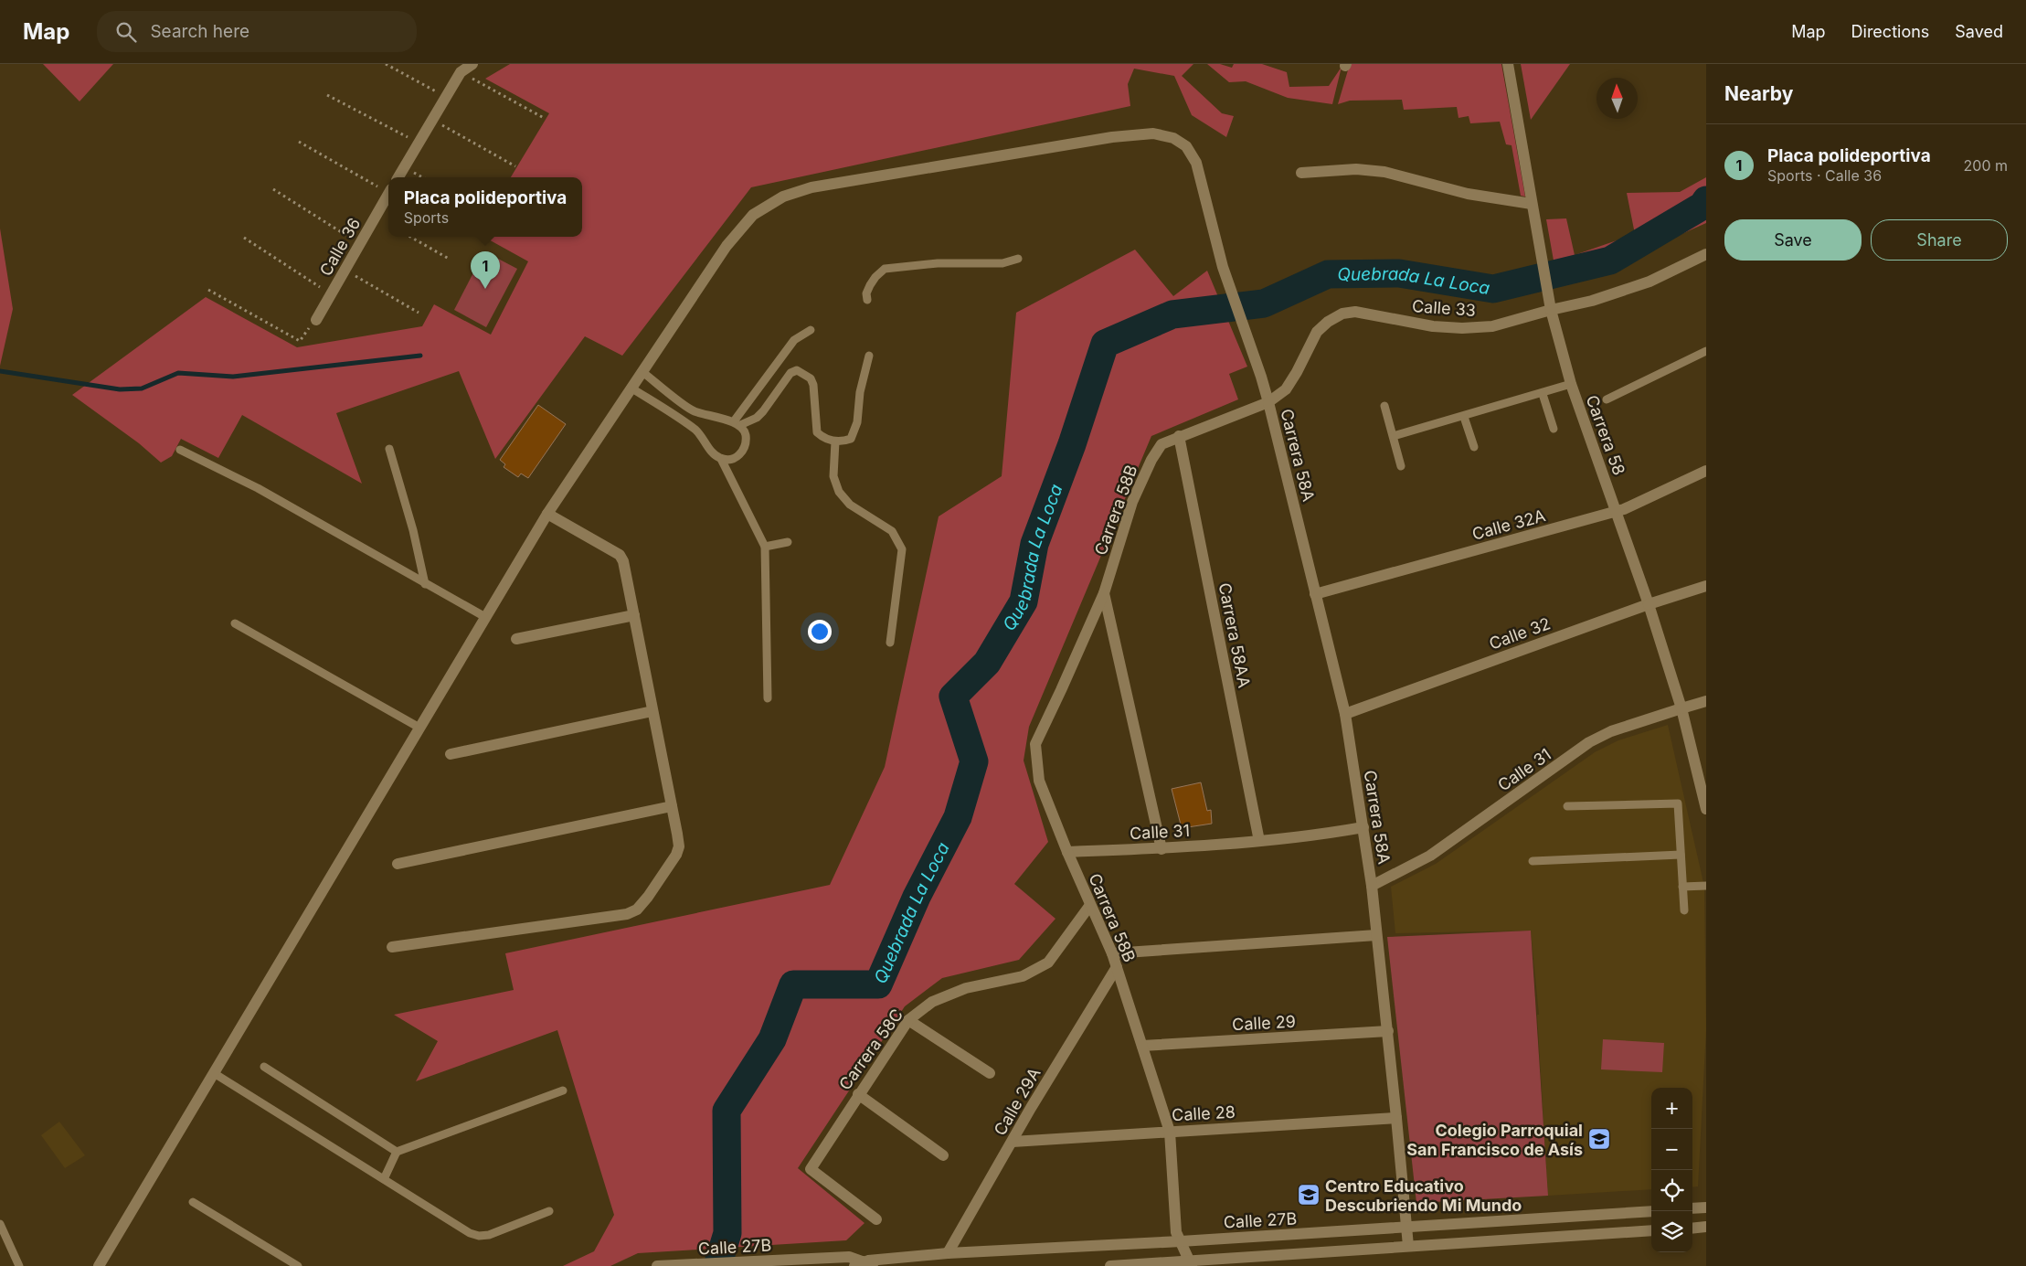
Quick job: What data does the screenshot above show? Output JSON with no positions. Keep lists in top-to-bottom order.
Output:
{
  "streets": {
    "street": [
      "Calle 36",
      "Calle 33",
      "Carrera 58",
      "Carrera 58A",
      "Carrera 58B",
      "Calle 32A",
      "Calle 32",
      "Carrera 58AA",
      "Calle 31",
      "Calle 29",
      "Carrera 58C",
      "Calle 29A",
      "Calle 28",
      "Calle 27B"
    ]
  },
  "crossings": [
    ["Calle 33", "Carrera 58"],
    ["Calle 33", "Carrera 58A"],
    ["Calle 33", "Carrera 58B"],
    ["Carrera 58", "Calle 32A"],
    ["Carrera 58", "Calle 32"],
    ["Carrera 58", "Calle 31"],
    ["Carrera 58A", "Carrera 58B"],
    ["Carrera 58A", "Calle 32A"],
    ["Carrera 58A", "Calle 32"],
    ["Carrera 58A", "Calle 31"],
    ["Carrera 58A", "Calle 29"],
    ["Carrera 58A", "Calle 28"],
    ["Carrera 58A", "Calle 27B"],
    ["Carrera 58B", "Carrera 58AA"],
    ["Carrera 58B", "Calle 31"],
    ["Carrera 58B", "Calle 29"],
    ["Carrera 58B", "Carrera 58C"],
    ["Carrera 58B", "Calle 29A"],
    ["Carrera 58B", "Calle 28"],
    ["Carrera 58B", "Calle 27B"],
    ["Carrera 58AA", "Calle 31"],
    ["Calle 29A", "Calle 28"],
    ["Calle 29A", "Calle 27B"]
  ],
  "water": ["Quebrada La Loca"],
  "places": {
    "school or university": ["Colegio Parroquial San Francisco de Asís", "Centro Educativo Descubriendo Mi Mundo"]
  },
  "north": "top",
  "page": {
    "header": "Map",
    "search": "Search here",
    "nav": ["Map", "Directions", "Saved"],
    "heading": "Nearby",
    "list": [
      {
        "mark": "1",
        "name": "Placa polideportiva",
        "note": "Sports · Calle 36",
        "value": "200 m"
      }
    ],
    "popup": ["Placa polideportiva", "Sports"],
    "buttons": ["Save", "Share"],
    "pins": "1",
    "map_buttons": ["+", "−"]
  }
}
